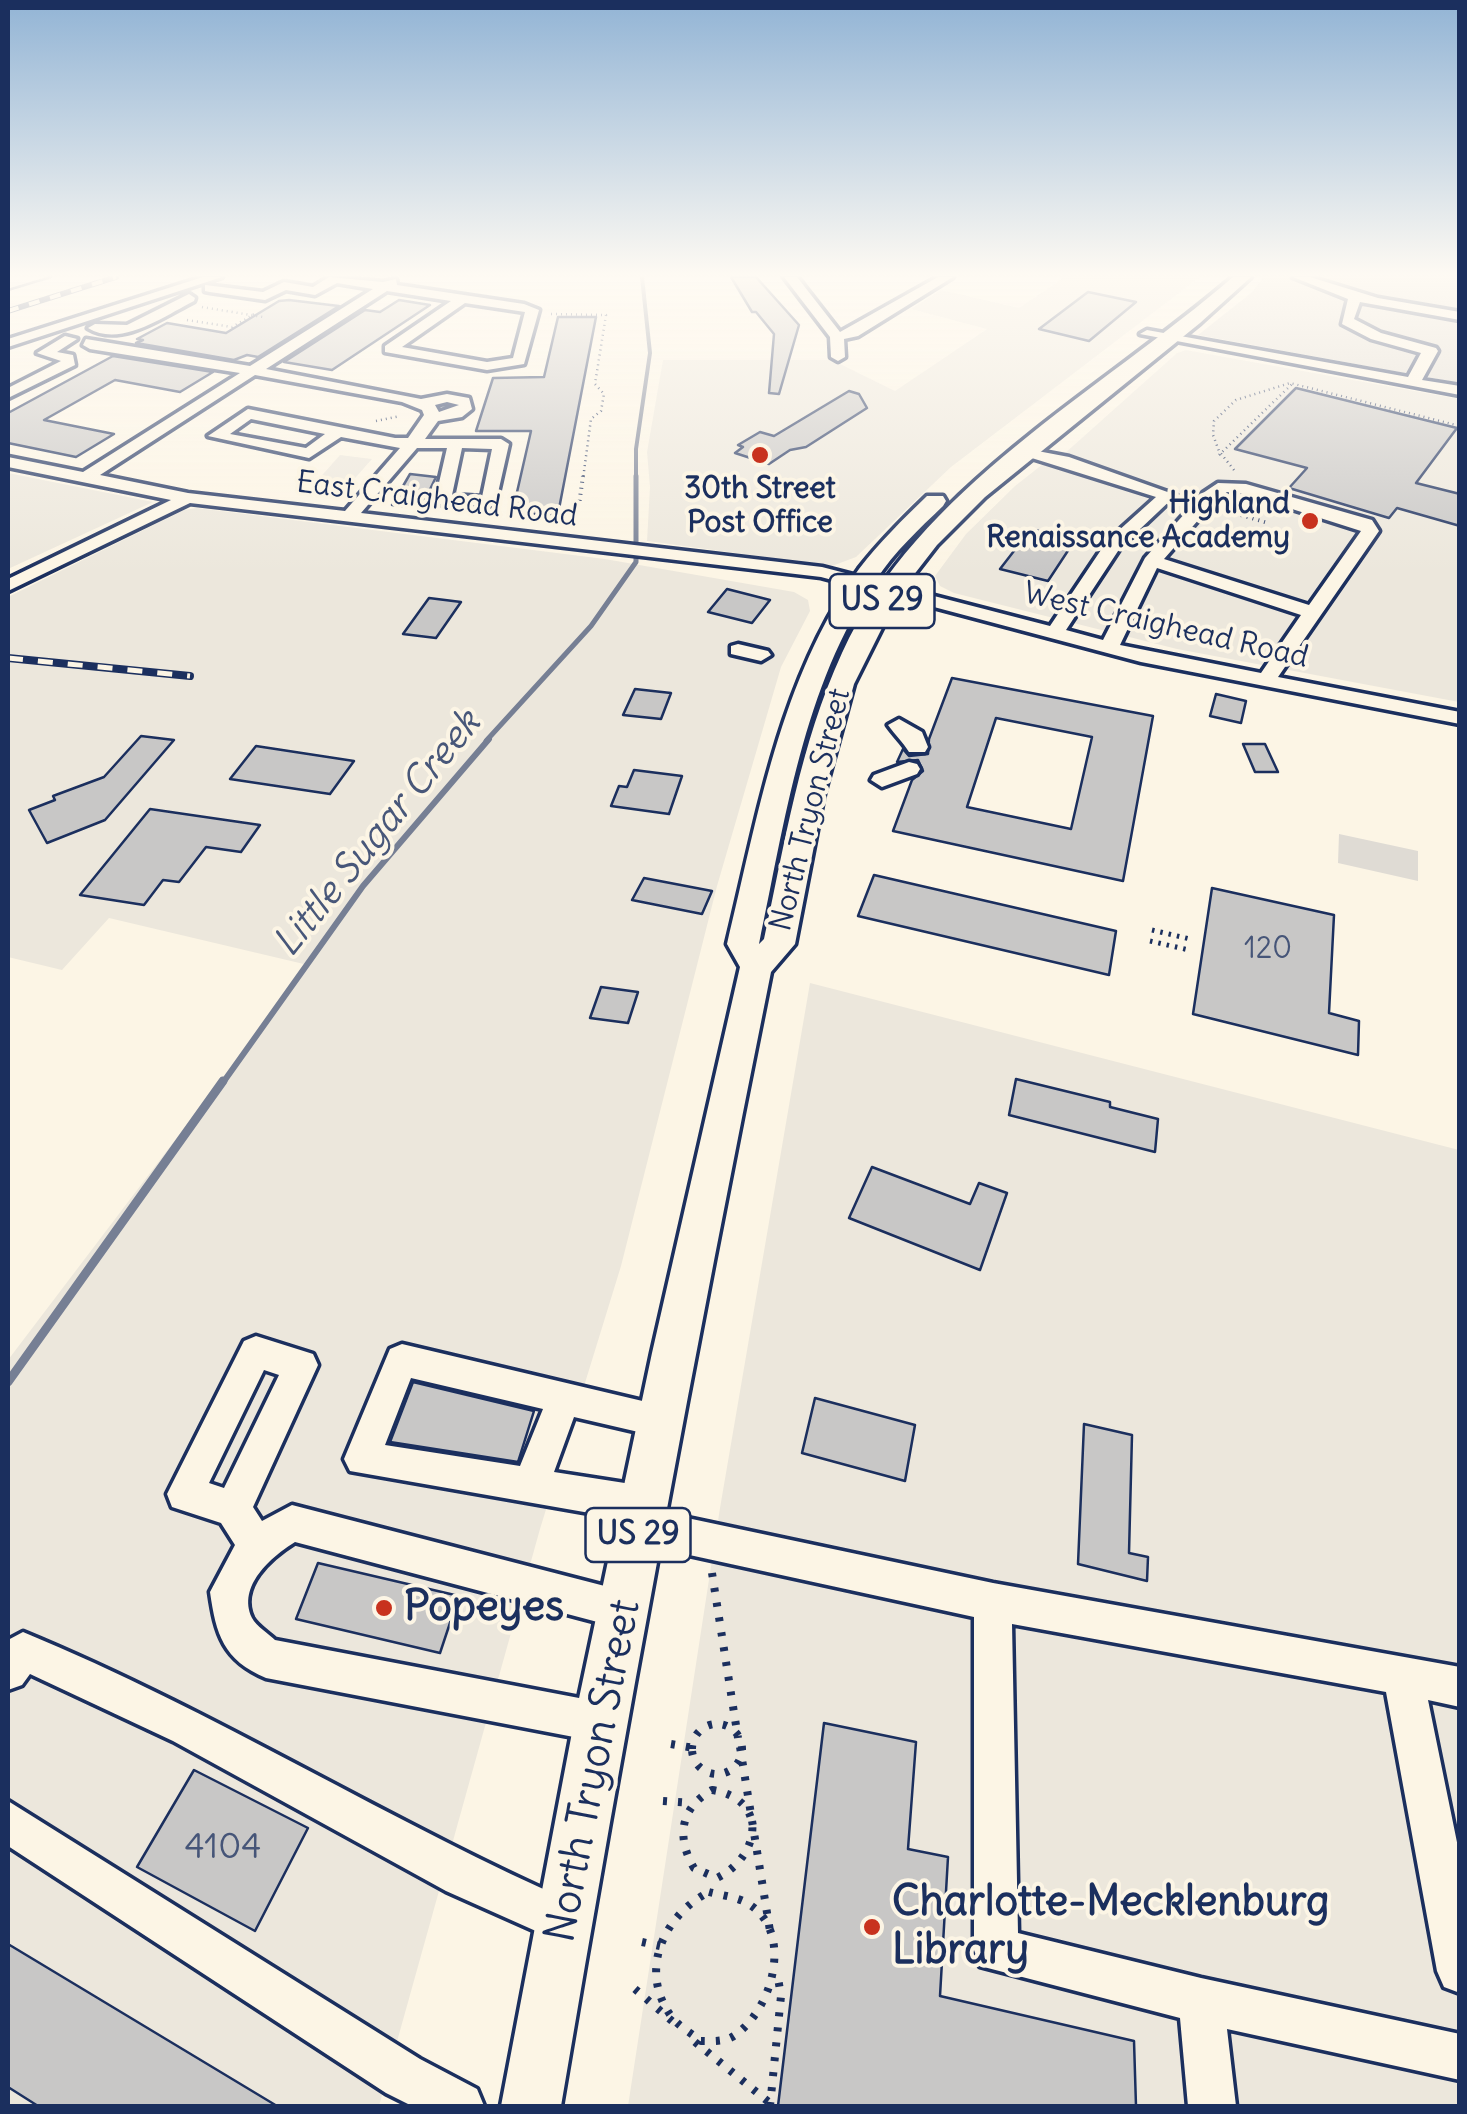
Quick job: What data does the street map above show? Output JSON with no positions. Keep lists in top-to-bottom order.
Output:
{
  "streets": {
    "main road": ["US 29", "North Tryon Street"],
    "street": ["East Craighead Road", "West Craighead Road"]
  },
  "crossings": [
    ["East Craighead Road", "West Craighead Road"],
    ["East Craighead Road", "North Tryon Street"],
    ["West Craighead Road", "North Tryon Street"]
  ],
  "water": ["Little Sugar Creek"],
  "places": [
    "30th Street Post Office",
    "Highland Renaissance Academy",
    "Popeyes",
    "Charlotte-Mecklenburg Library"
  ],
  "house_numbers": ["120", "4104"]
}
